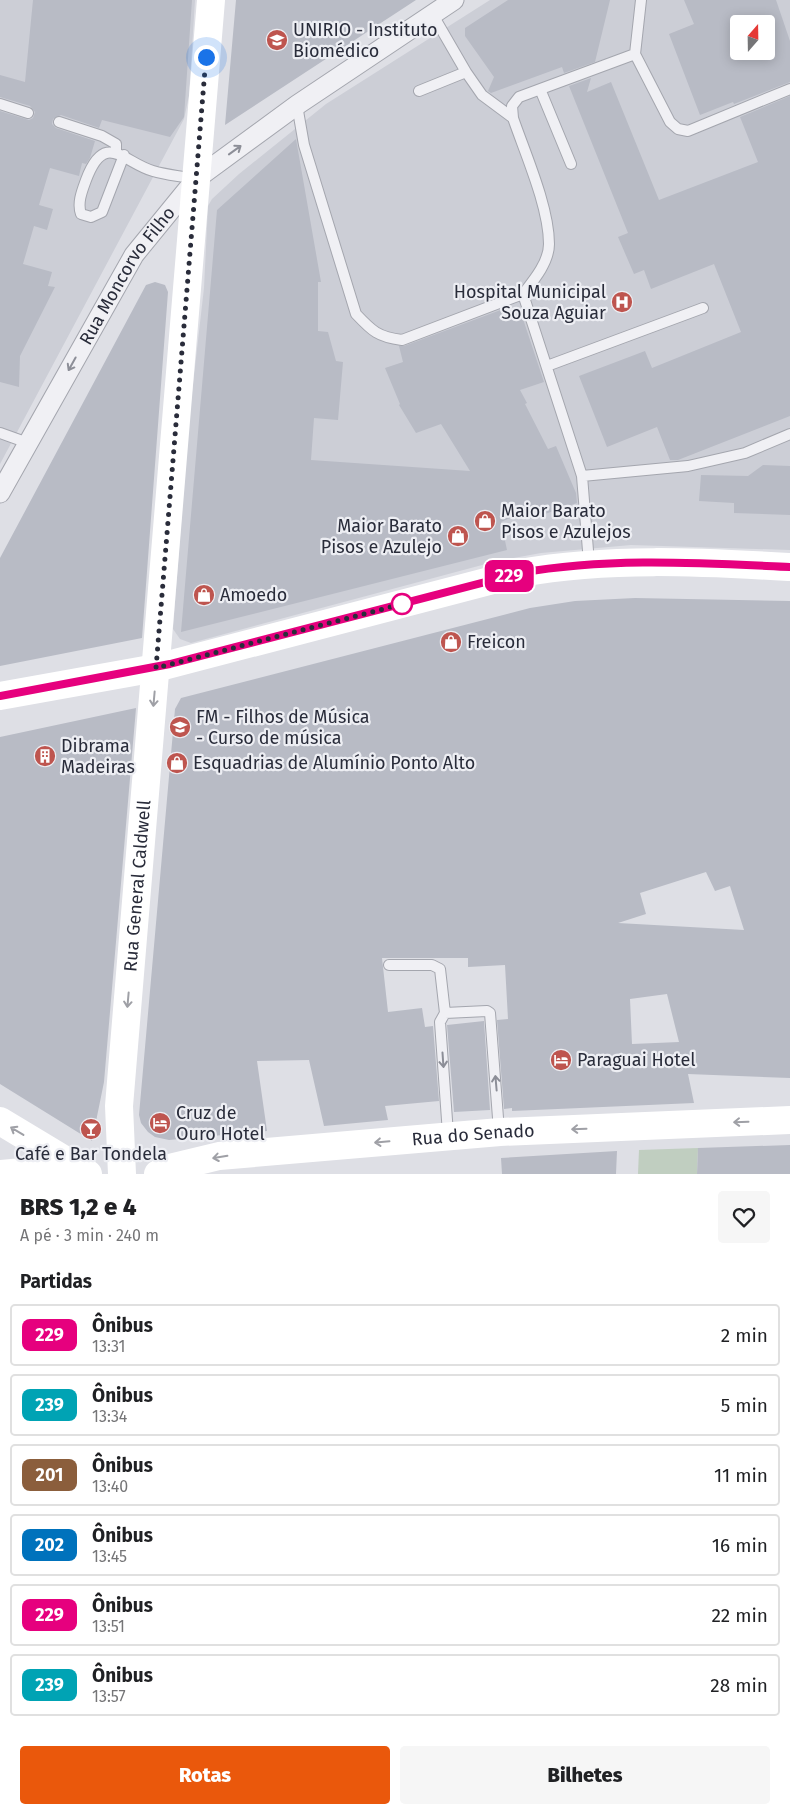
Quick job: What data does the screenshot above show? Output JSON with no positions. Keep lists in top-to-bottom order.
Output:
{
  "streets": {
    "street": ["Rua Moncorvo Filho", "Rua General Caldwell", "Rua do Senado"]
  },
  "crossings": [
    ["Rua Moncorvo Filho", "Rua General Caldwell"]
  ],
  "one_way": ["Rua General Caldwell", "Rua do Senado"],
  "places": {
    "school or university": ["UNIRIO - Instituto Biomédico", "FM - Filhos de Música - Curso de música"],
    "hospital": ["Hospital Municipal Souza Aguiar"],
    "shop": [
      "Maior Barato Pisos e Azulejos",
      "Maior Barato Pisos e Azulejo",
      "Amoedo",
      "Freicon",
      "Esquadrias de Alumínio Ponto Alto"
    ],
    "building": ["Dibrama Madeiras"],
    "hotel": ["Paraguai Hotel", "Cruz de Ouro Hotel"],
    "bar": ["Café e Bar Tondela"]
  },
  "lines": ["bus line 229"],
  "north": "top",
  "page": {
    "on_map": "229",
    "heading": [
      ["BRS 1,2 e 4", "A pé · 3 min · 240 m"],
      "Partidas"
    ],
    "list": [
      {
        "mark": "229",
        "name": "Ônibus",
        "note": "13:31",
        "value": "2 min"
      },
      {
        "mark": "239",
        "name": "Ônibus",
        "note": "13:34",
        "value": "5 min"
      },
      {
        "mark": "201",
        "name": "Ônibus",
        "note": "13:40",
        "value": "11 min"
      },
      {
        "mark": "202",
        "name": "Ônibus",
        "note": "13:45",
        "value": "16 min"
      },
      {
        "mark": "229",
        "name": "Ônibus",
        "note": "13:51",
        "value": "22 min"
      },
      {
        "mark": "239",
        "name": "Ônibus",
        "note": "13:57",
        "value": "28 min"
      }
    ],
    "buttons": ["Rotas", "Bilhetes"]
  }
}
